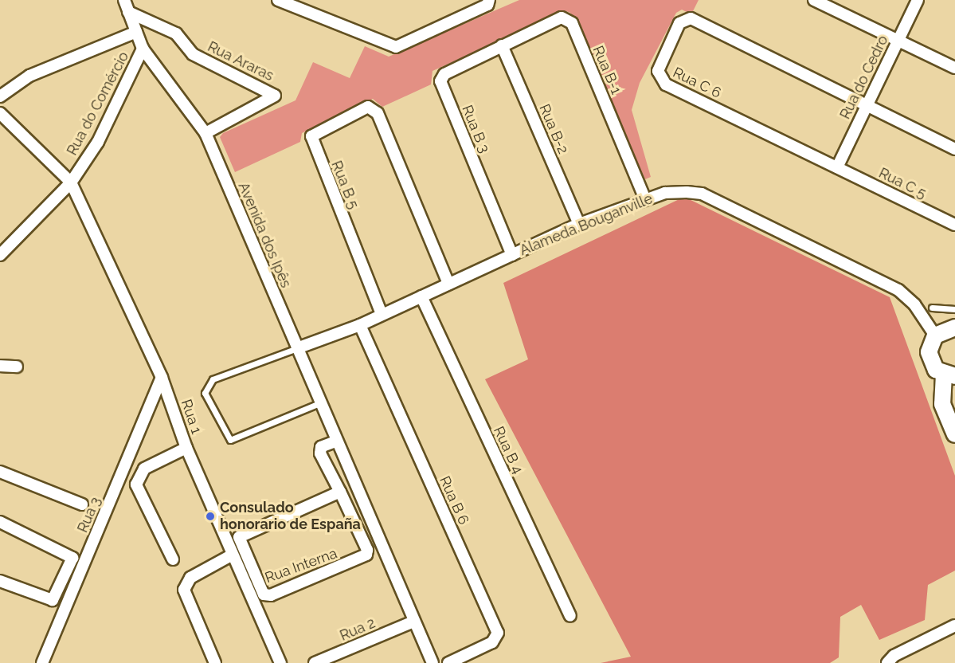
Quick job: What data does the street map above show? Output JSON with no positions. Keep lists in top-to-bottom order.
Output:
{
  "streets": {
    "street": [
      "Rua Araras",
      "Rua B-1",
      "Rua do Cedro",
      "Rua C 6",
      "Rua do Comércio",
      "Rua B 3",
      "Rua B-2",
      "Rua C 5",
      "Rua B 5",
      "Alameda Bouganville",
      "Avenida dos Ipês",
      "Rua 1",
      "Rua B 4",
      "Rua B 6",
      "Rua 3",
      "Rua Interna",
      "Rua 2"
    ]
  },
  "crossings": [
    ["Rua Araras", "Avenida dos Ipês"],
    ["Rua B-1", "Rua B 3"],
    ["Rua B-1", "Rua B-2"],
    ["Rua B-1", "Alameda Bouganville"],
    ["Rua do Cedro", "Rua C 6"],
    ["Rua do Cedro", "Rua C 5"],
    ["Rua C 6", "Rua C 5"],
    ["Rua do Comércio", "Avenida dos Ipês"],
    ["Rua do Comércio", "Rua 1"],
    ["Rua B 3", "Rua B-2"],
    ["Rua B 3", "Alameda Bouganville"],
    ["Rua B-2", "Alameda Bouganville"],
    ["Rua B 5", "Alameda Bouganville"],
    ["Alameda Bouganville", "Avenida dos Ipês"],
    ["Alameda Bouganville", "Rua B 4"],
    ["Alameda Bouganville", "Rua B 6"],
    ["Rua 1", "Rua 3"]
  ],
  "places": ["Consulado honorario de España"]
}
